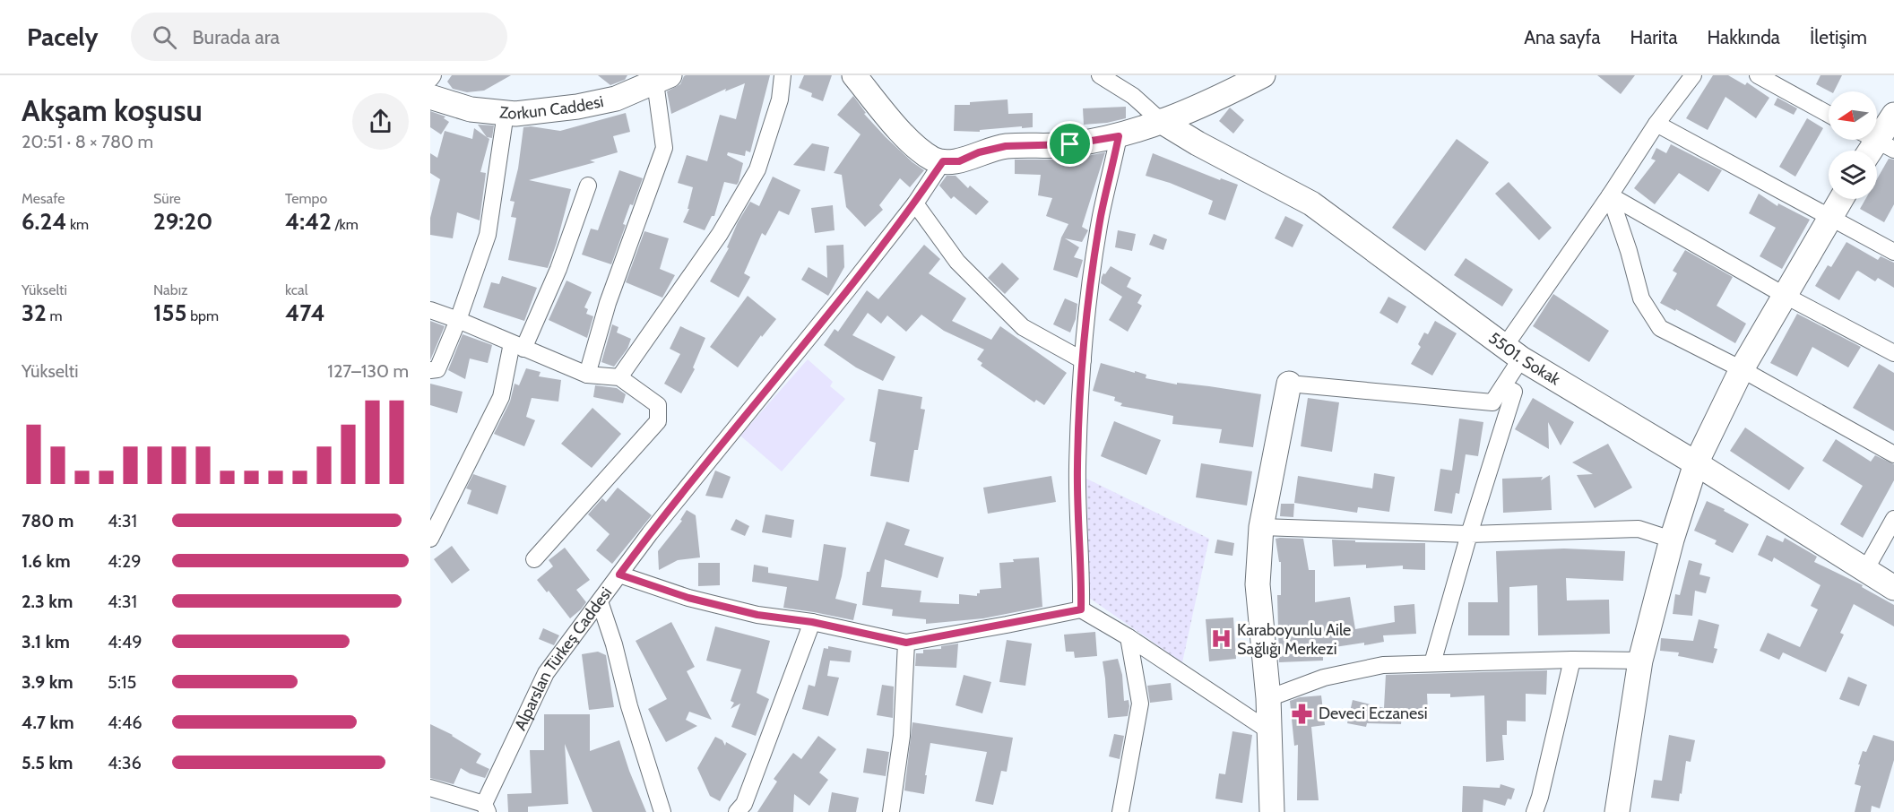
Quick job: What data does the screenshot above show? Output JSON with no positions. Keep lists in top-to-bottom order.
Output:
{
  "streets": {
    "street": ["Zorkun Caddesi", "5501. Sokak", "Alparslan Türkeş Caddesi"]
  },
  "places": {
    "hospital": ["Karaboyunlu Aile Sağlığı Merkezi"],
    "pharmacy": ["Deveci Eczanesi"]
  },
  "north": "left",
  "page": {
    "header": "Pacely",
    "search": "Burada ara",
    "nav": [
      "Ana sayfa",
      "Harita",
      "Hakkında",
      "İletişim"
    ],
    "heading": ["Akşam koşusu", "20:51 · 8 × 780 m"],
    "stats": [
      ["Mesafe", "6.24 km"],
      ["Süre", "29:20"],
      ["Tempo", "4:42 /km"],
      ["Yükselti", "32 m"],
      ["Nabız", "155 bpm"],
      ["kcal", "474"]
    ],
    "chart": ["Yükselti", "127–130 m"],
    "list": [
      {
        "name": "780 m",
        "note": "4:31"
      },
      {
        "name": "1.6 km",
        "note": "4:29"
      },
      {
        "name": "2.3 km",
        "note": "4:31"
      },
      {
        "name": "3.1 km",
        "note": "4:49"
      },
      {
        "name": "3.9 km",
        "note": "5:15"
      },
      {
        "name": "4.7 km",
        "note": "4:46"
      },
      {
        "name": "5.5 km",
        "note": "4:36"
      }
    ]
  }
}
